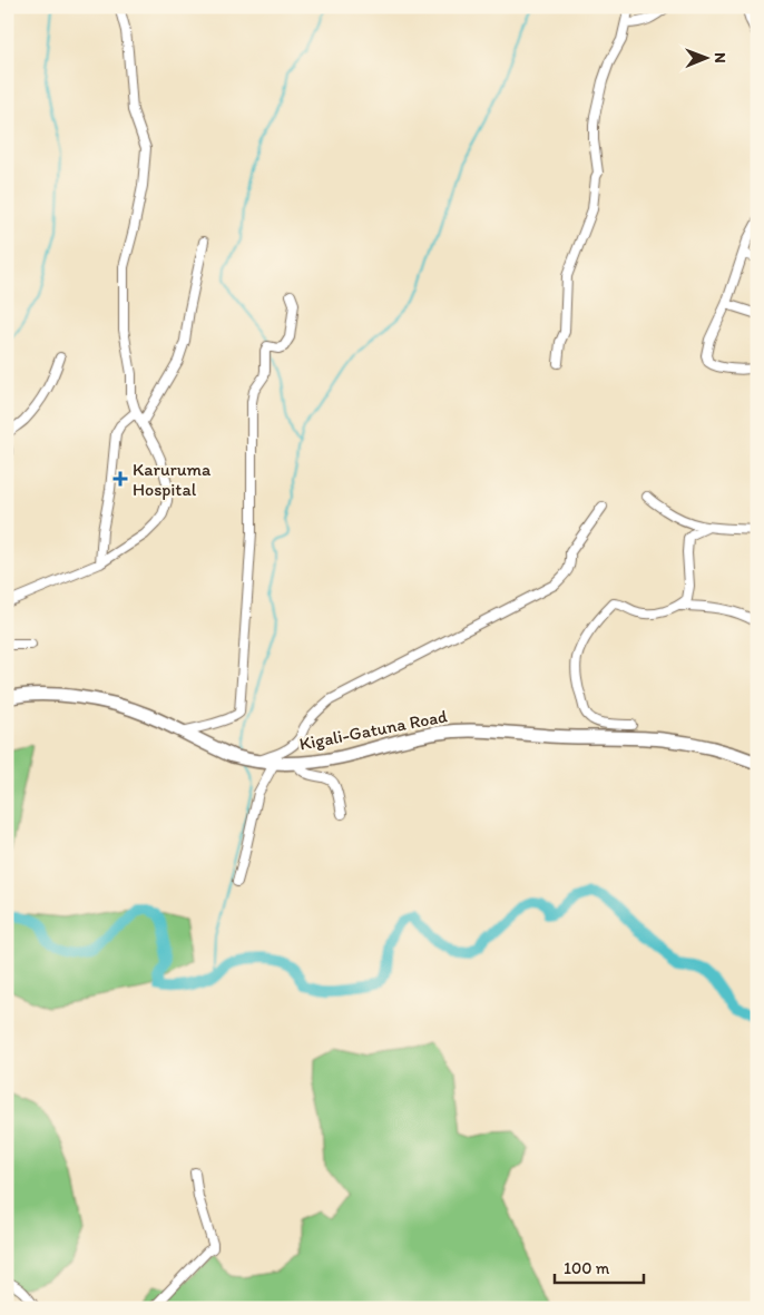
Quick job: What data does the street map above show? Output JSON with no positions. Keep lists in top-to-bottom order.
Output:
{
  "streets": {
    "highway": ["Kigali-Gatuna Road"]
  },
  "places": {
    "health": ["Karuruma Hospital"]
  },
  "scale_bar": "100 m",
  "north": "right"
}
